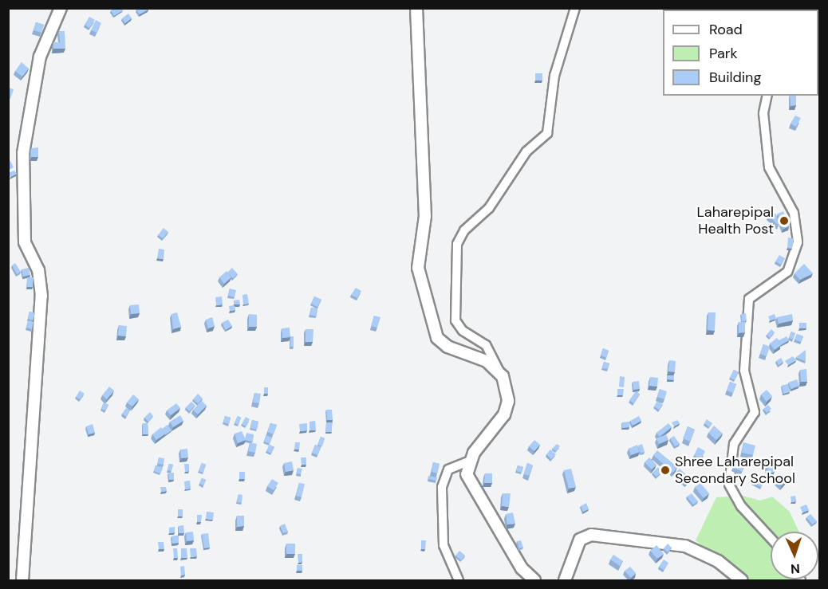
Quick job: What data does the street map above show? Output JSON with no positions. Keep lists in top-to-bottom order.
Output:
{
  "places": ["Laharepipal Health Post", "Shree Laharepipal Secondary School"],
  "legend": ["Road", "Park", "Building"],
  "north": "bottom"
}
